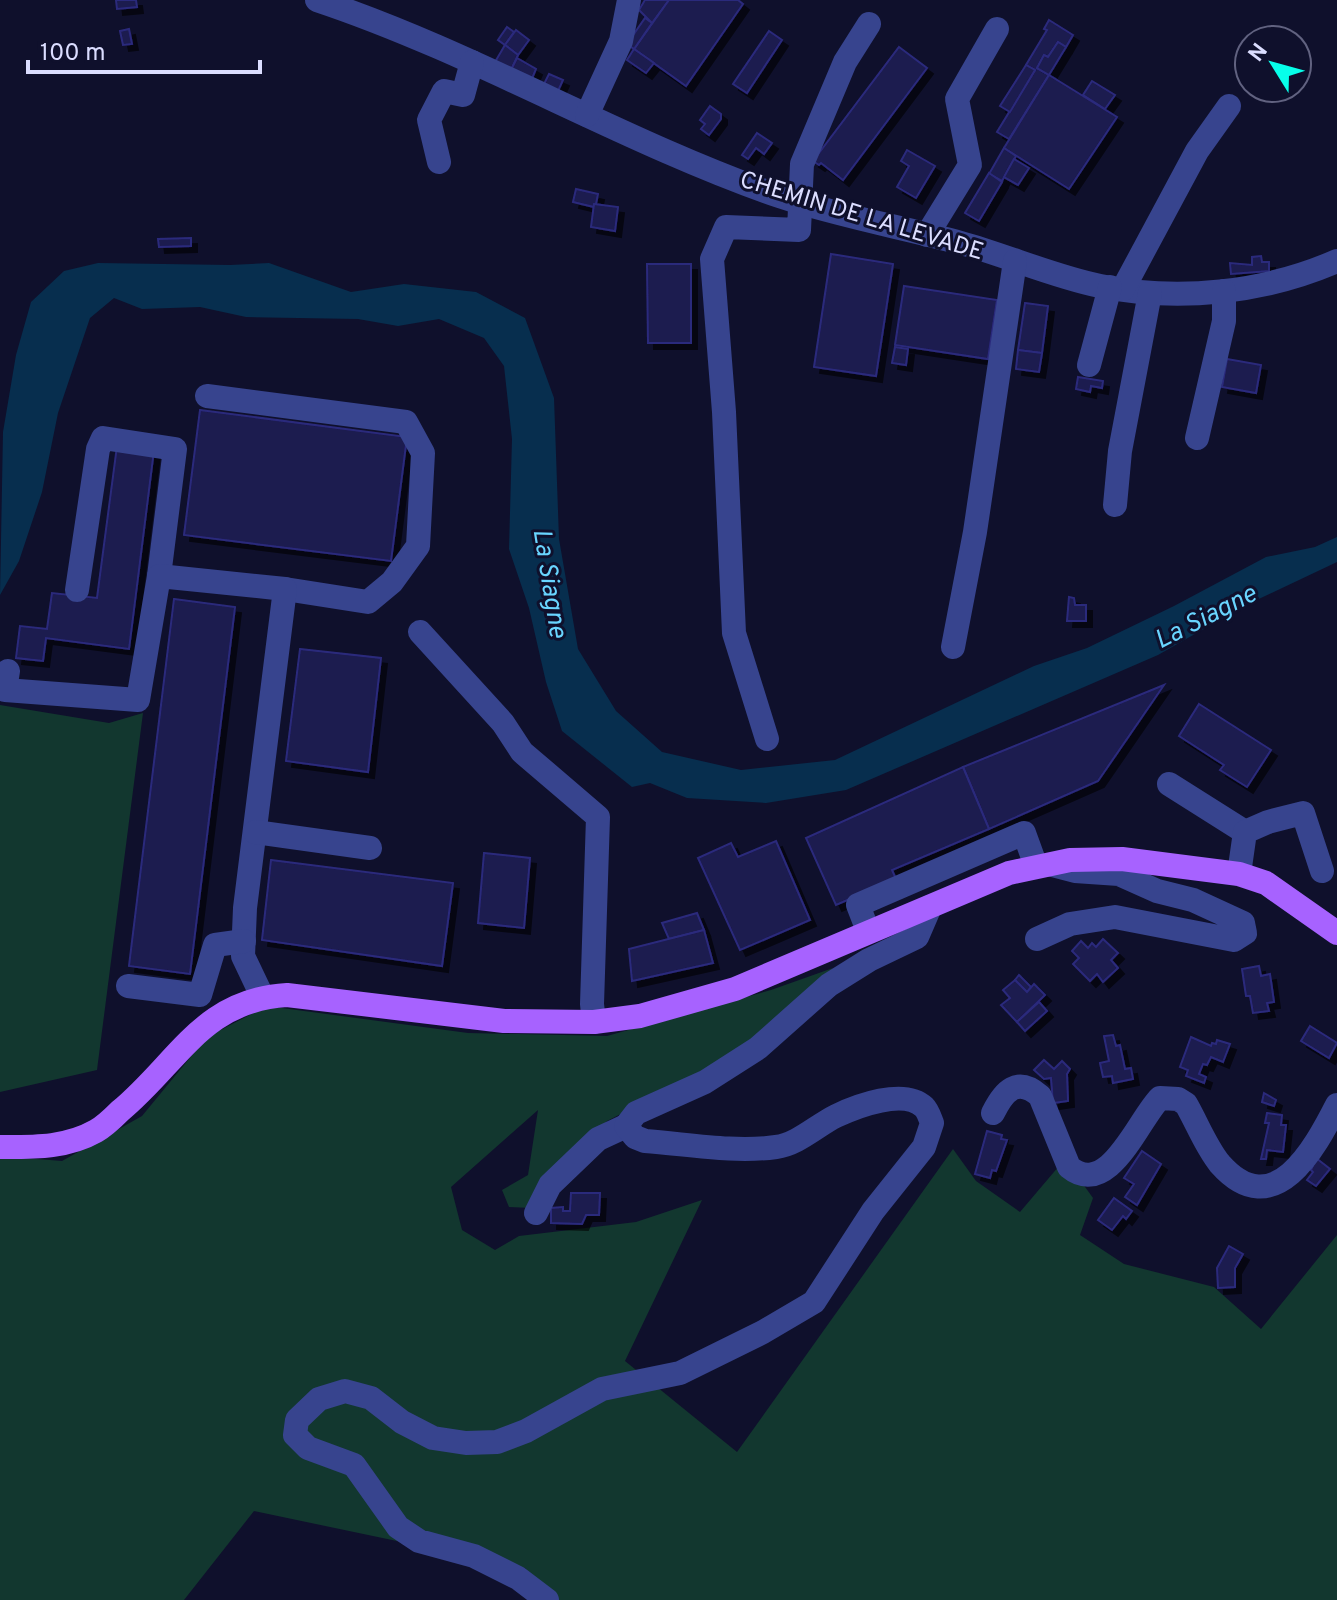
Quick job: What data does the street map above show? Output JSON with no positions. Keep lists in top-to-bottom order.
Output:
{
  "streets": {
    "street": ["CHEMIN DE LA LEVADE"]
  },
  "water": ["La Siagne"],
  "scale_bar": "100 m",
  "north": "top left"
}
